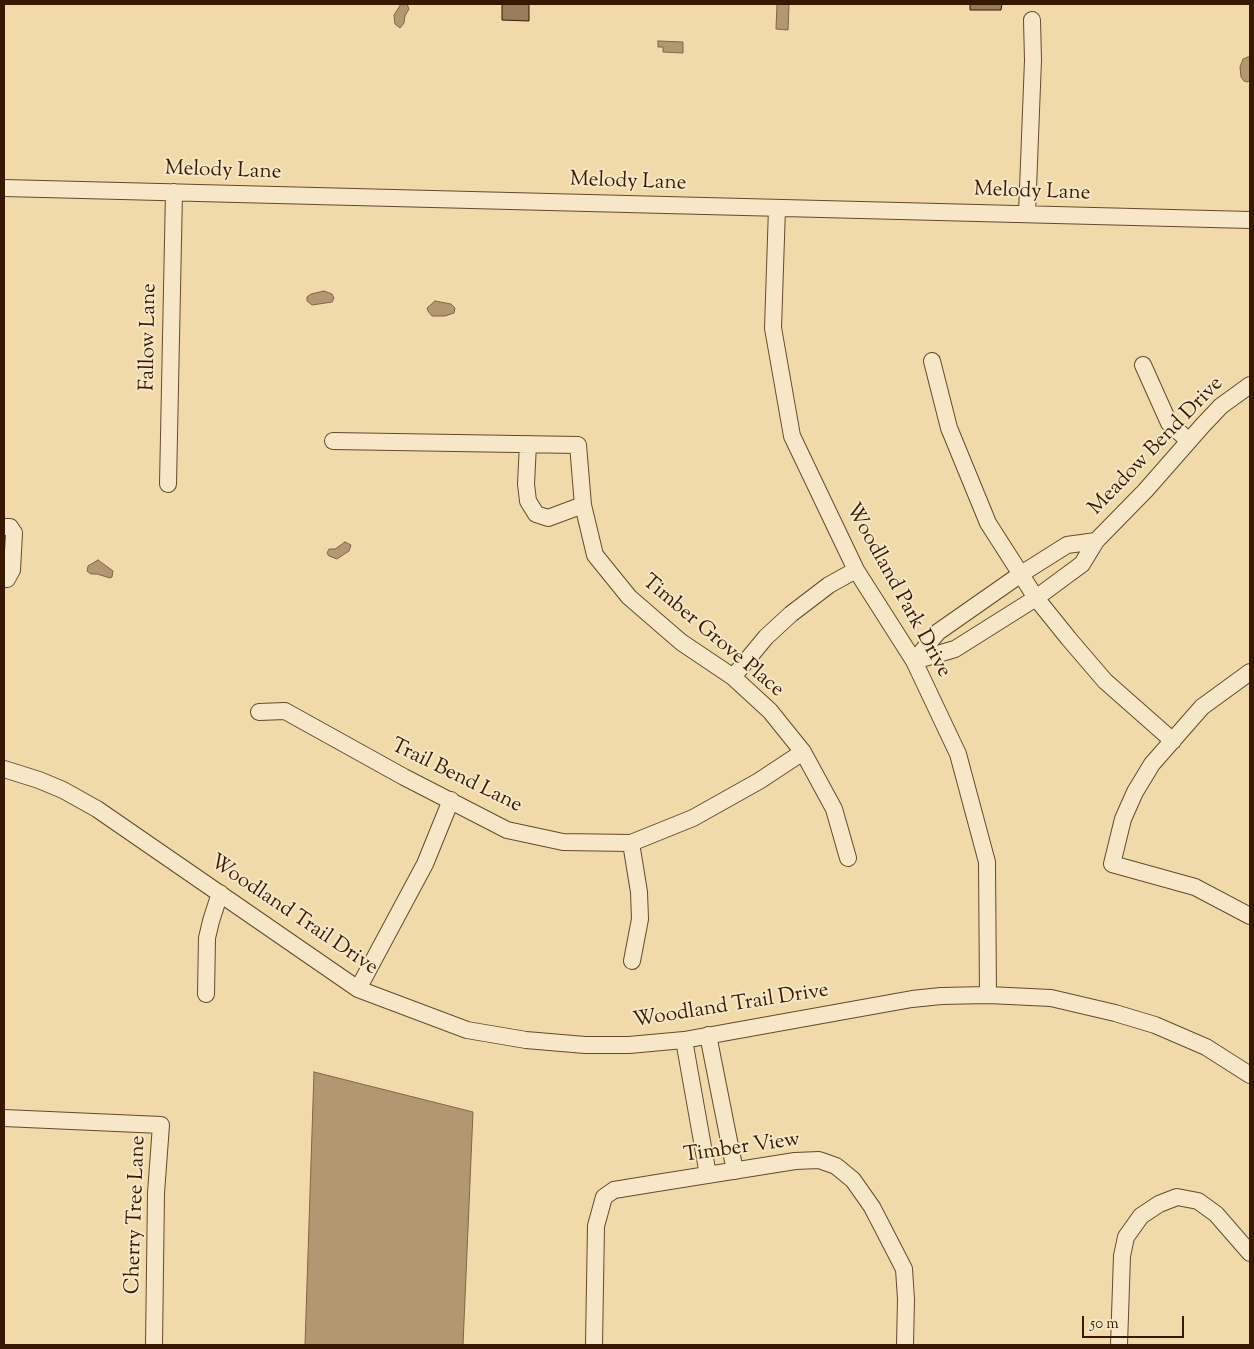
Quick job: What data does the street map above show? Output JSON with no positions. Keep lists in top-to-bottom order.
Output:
{
  "streets": {
    "street": [
      "Melody Lane",
      "Fallow Lane",
      "Meadow Bend Drive",
      "Woodland Park Drive",
      "Timber Grove Place",
      "Trail Bend Lane",
      "Woodland Trail Drive",
      "Timber View",
      "Cherry Tree Lane"
    ]
  },
  "crossings": [
    ["Melody Lane", "Fallow Lane"],
    ["Melody Lane", "Woodland Park Drive"],
    ["Meadow Bend Drive", "Woodland Park Drive"],
    ["Woodland Park Drive", "Woodland Trail Drive"],
    ["Timber Grove Place", "Trail Bend Lane"]
  ],
  "scale_bar": "50 m"
}
